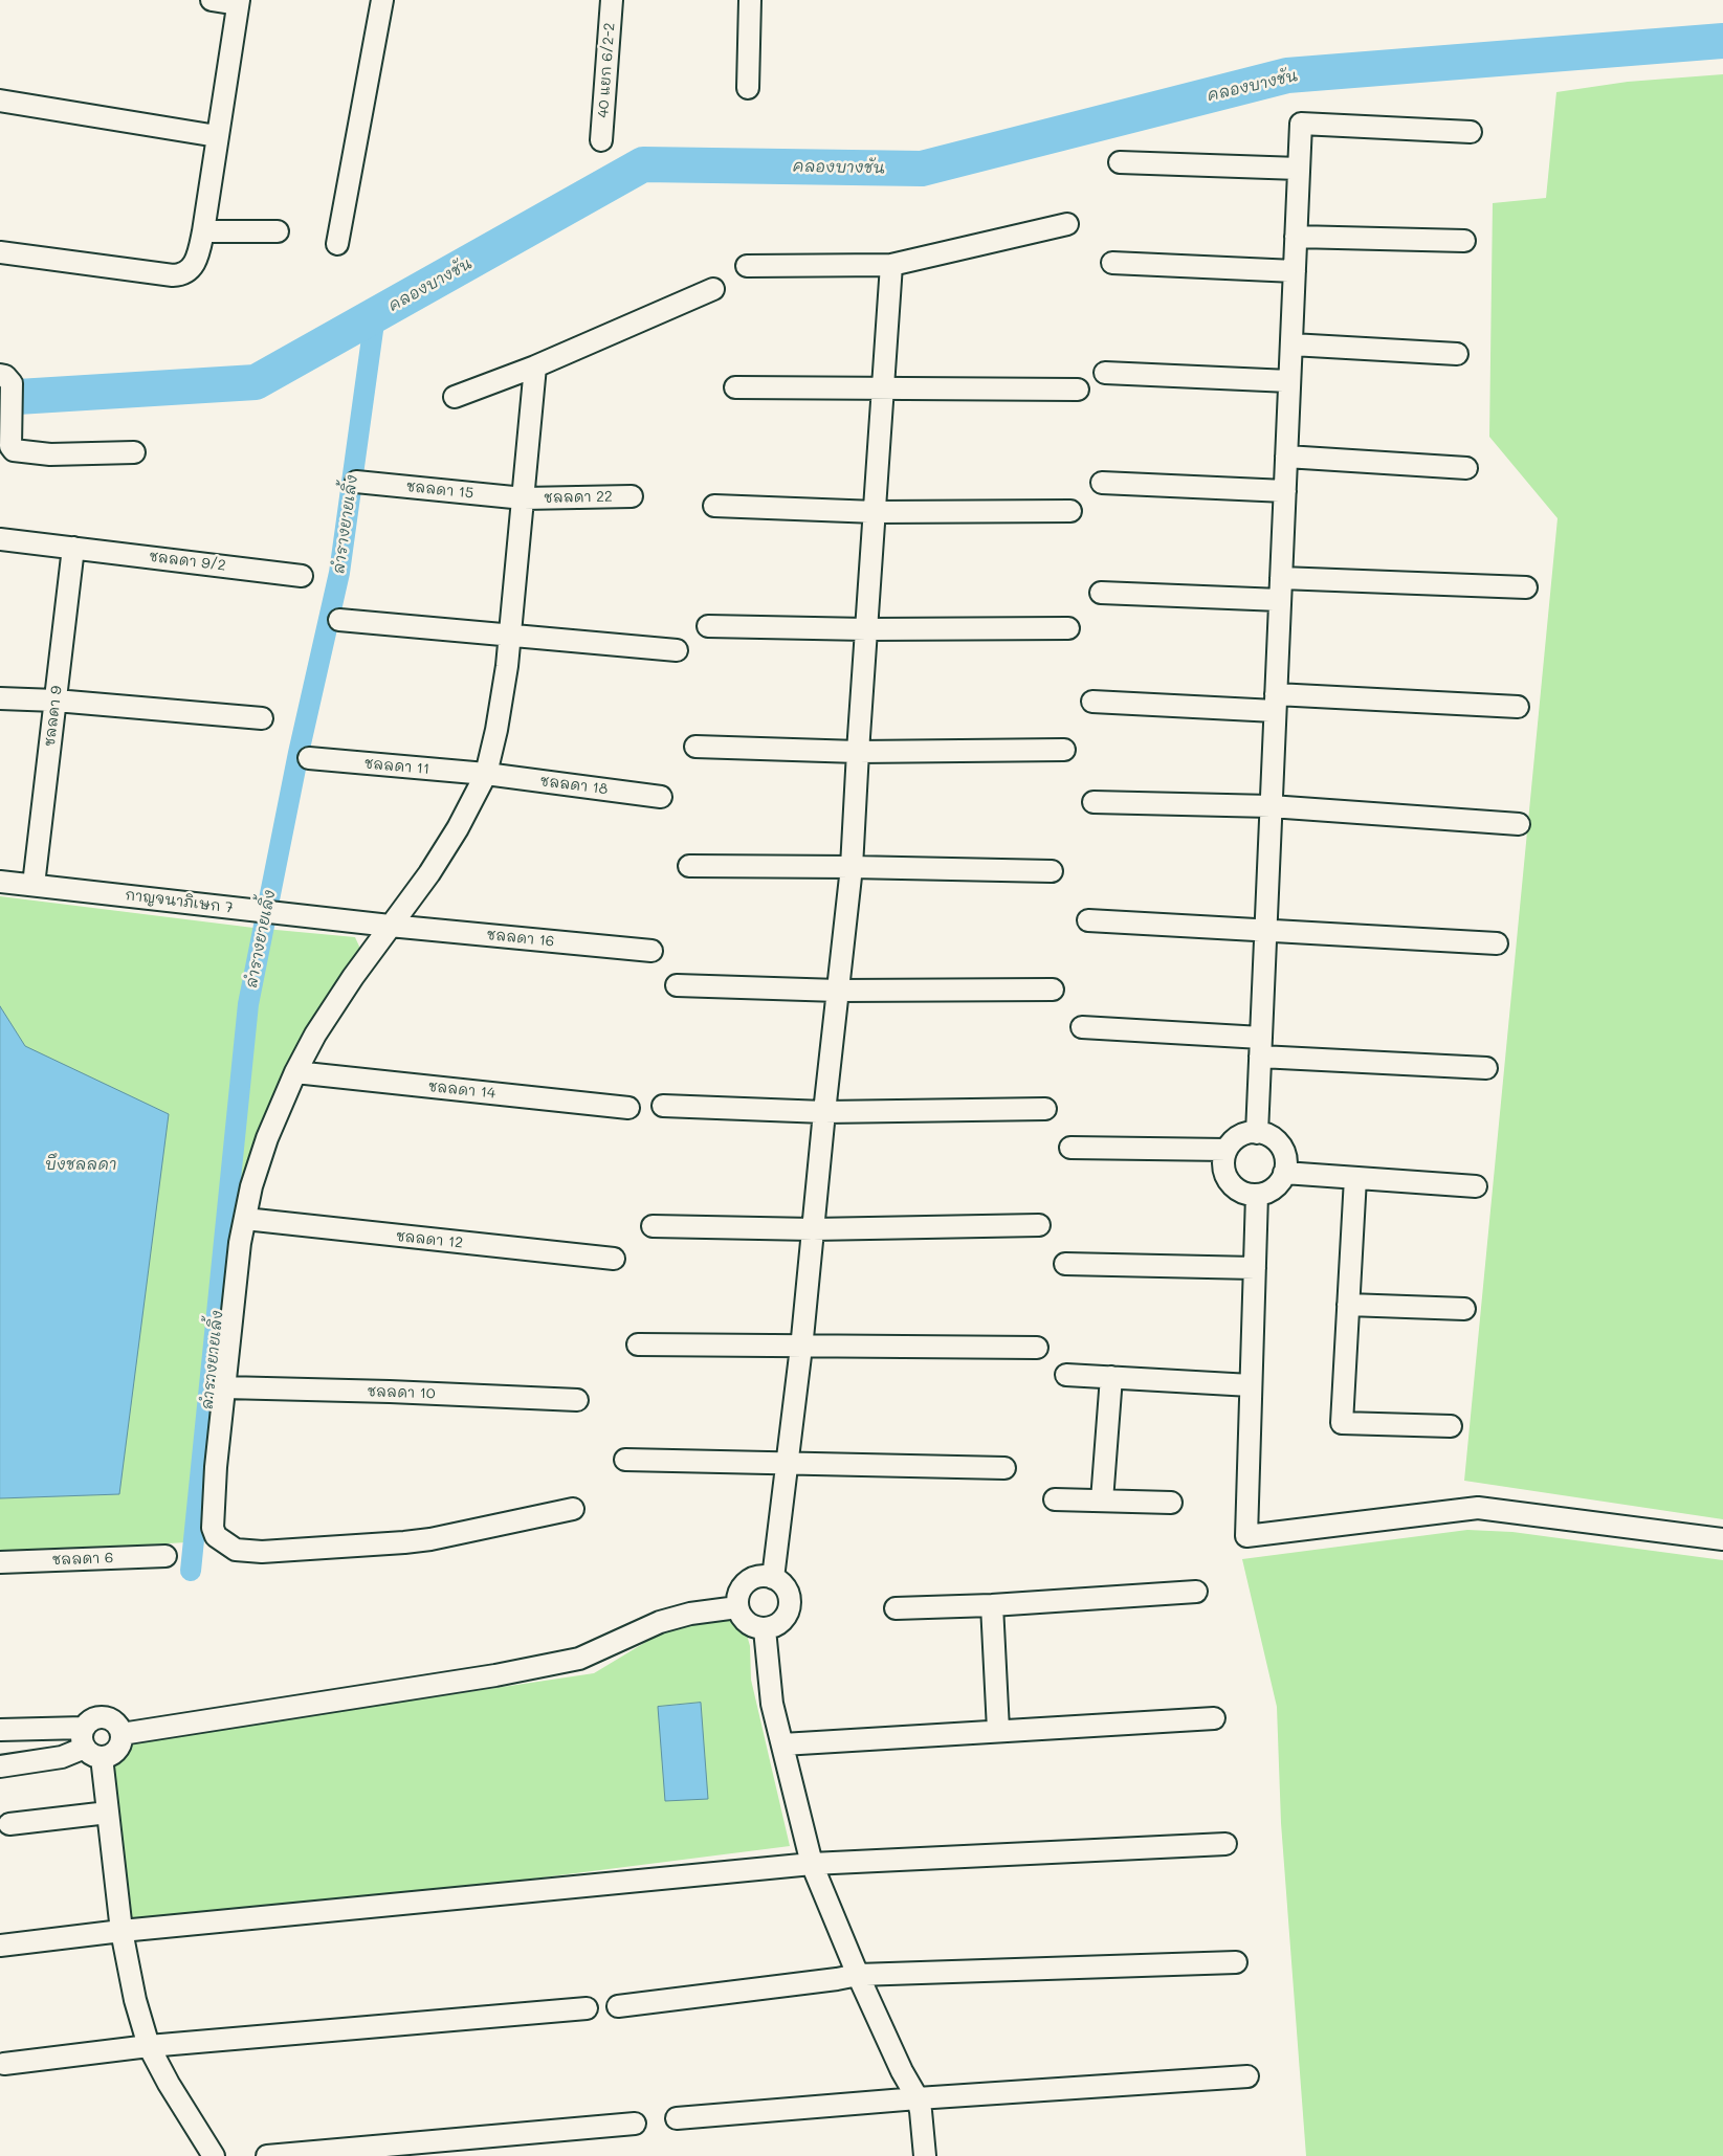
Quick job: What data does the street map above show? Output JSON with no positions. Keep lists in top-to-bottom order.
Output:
{
  "streets": {
    "street": [
      "40 แยก 6/2-2",
      "ชลลดา 15",
      "ชลลดา 22",
      "ชลลดา 9/2",
      "ชลลดา 9",
      "ชลลดา 11",
      "ชลลดา 18",
      "กาญจนาภิเษก 7",
      "ชลลดา 16",
      "ชลลดา 14",
      "ชลลดา 12",
      "ชลลดา 10",
      "ชลลดา 6"
    ]
  },
  "crossings": [
    ["ชลลดา 15", "ชลลดา 22"],
    ["ชลลดา 9/2", "ชลลดา 9"],
    ["ชลลดา 9", "กาญจนาภิเษก 7"],
    ["ชลลดา 11", "ชลลดา 18"],
    ["กาญจนาภิเษก 7", "ชลลดา 16"]
  ],
  "water": ["คลองบางชัน", "ลำรางยายเลิ้ง", "บึงชลลดา"]
}
